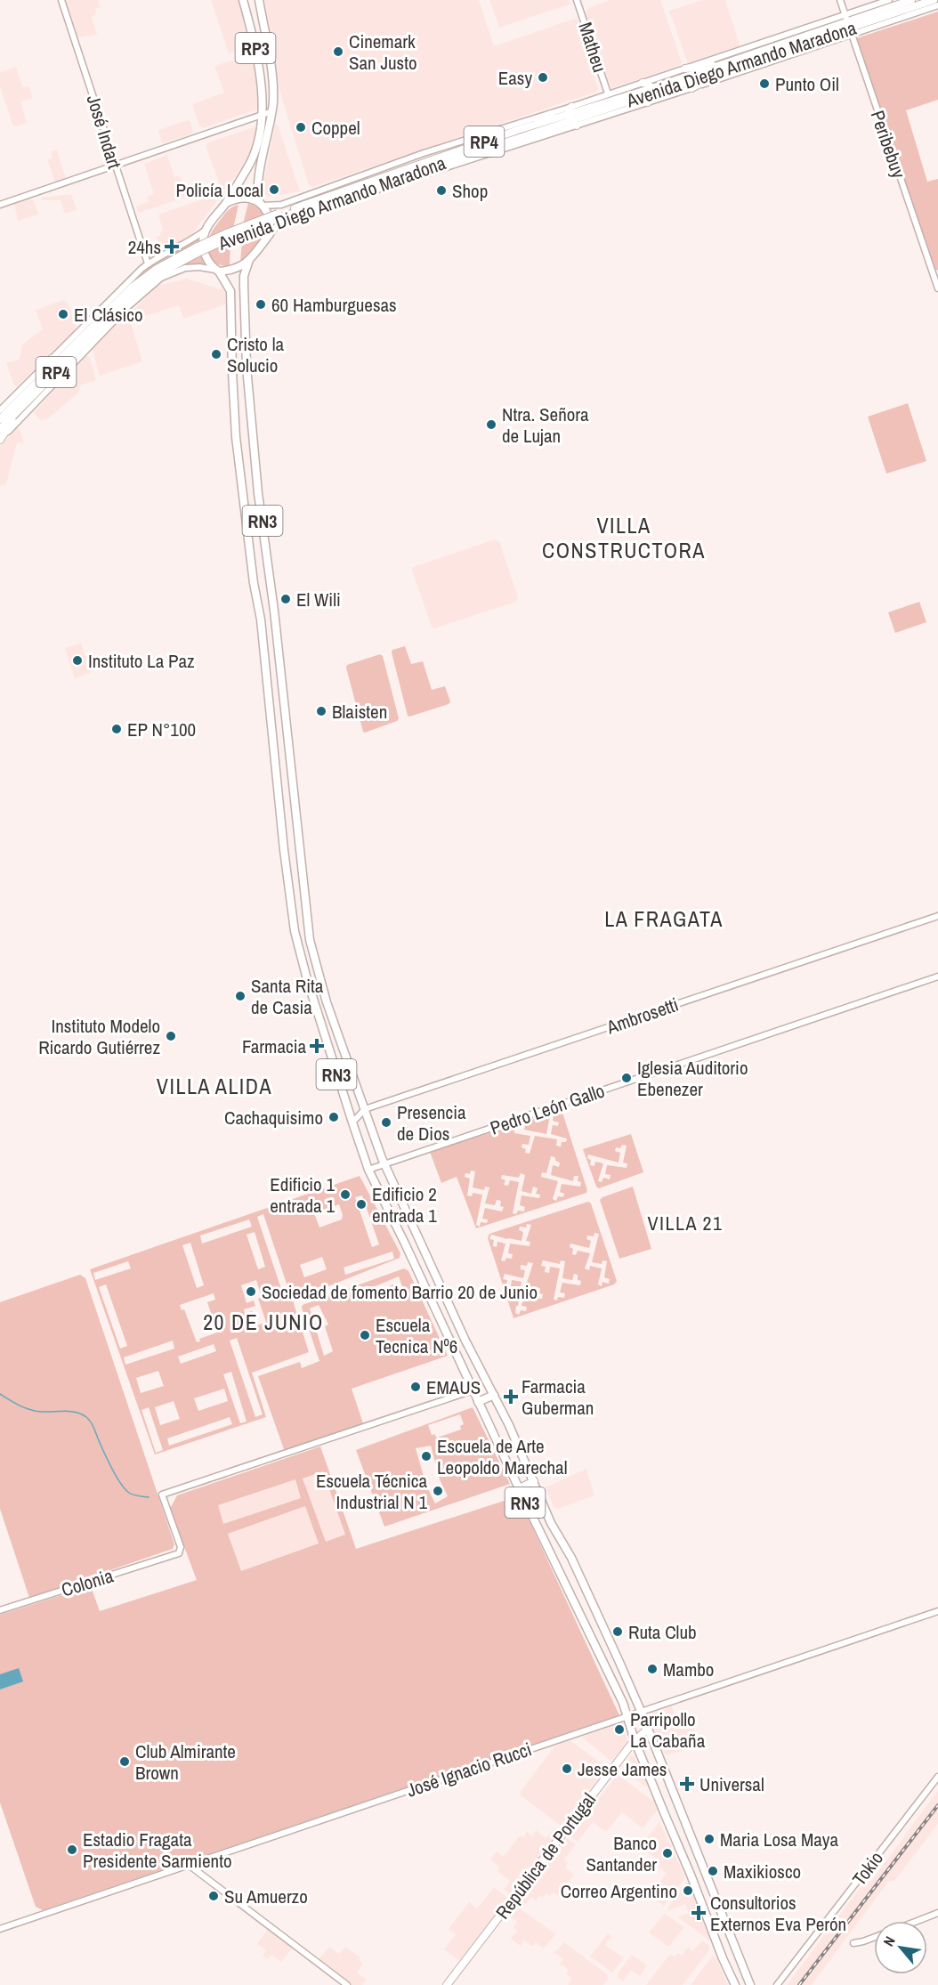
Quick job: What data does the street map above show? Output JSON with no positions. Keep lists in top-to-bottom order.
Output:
{
  "streets": {
    "highway": ["RP3", "RN3"],
    "main road": ["Avenida Diego Armando Maradona", "RP4", "República de Portugal"],
    "street": [
      "Matheu",
      "José Indart",
      "Peribebuy",
      "Ambrosetti",
      "Pedro León Gallo",
      "Colonia",
      "José Ignacio Rucci",
      "Tokio"
    ]
  },
  "crossings": [
    ["Matheu", "Avenida Diego Armando Maradona"],
    ["RP3", "Avenida Diego Armando Maradona"],
    ["RP3", "RN3"],
    ["Avenida Diego Armando Maradona", "José Indart"],
    ["Avenida Diego Armando Maradona", "Peribebuy"],
    ["Avenida Diego Armando Maradona", "RN3"],
    ["RN3", "Ambrosetti"],
    ["RN3", "Pedro León Gallo"],
    ["RN3", "Colonia"],
    ["RN3", "José Ignacio Rucci"],
    ["RN3", "República de Portugal"]
  ],
  "districts": [
    "VILLA CONSTRUCTORA",
    "LA FRAGATA",
    "VILLA ALIDA",
    "VILLA 21",
    "20 DE JUNIO"
  ],
  "places": {
    "other": [
      "Cinemark San Justo",
      "Easy",
      "Punto Oil",
      "Coppel",
      "Policía Local",
      "Shop",
      "60 Hamburguesas",
      "El Clásico",
      "Cristo la Solucio",
      "Ntra. Señora de Lujan",
      "El Wili",
      "Instituto La Paz",
      "Blaisten",
      "EP N°100",
      "Santa Rita de Casia",
      "Instituto Modelo Ricardo Gutiérrez",
      "Iglesia Auditorio Ebenezer",
      "Cachaquisimo",
      "Presencia de Dios",
      "Edificio 1 entrada 1",
      "Edificio 2 entrada 1",
      "Sociedad de fomento Barrio 20 de Junio",
      "Escuela Tecnica Nº6",
      "EMAUS",
      "Escuela de Arte Leopoldo Marechal",
      "Escuela Técnica Industrial N 1",
      "Ruta Club",
      "Mambo",
      "Parripollo La Cabaña",
      "Club Almirante Brown",
      "Jesse James",
      "Maria Losa Maya",
      "Estadio Fragata Presidente Sarmiento",
      "Banco Santander",
      "Maxikiosco",
      "Correo Argentino",
      "Su Amuerzo"
    ],
    "health": [
      "24hs",
      "Farmacia",
      "Farmacia Guberman",
      "Universal",
      "Consultorios Externos Eva Perón"
    ]
  },
  "north": "top left"
}
